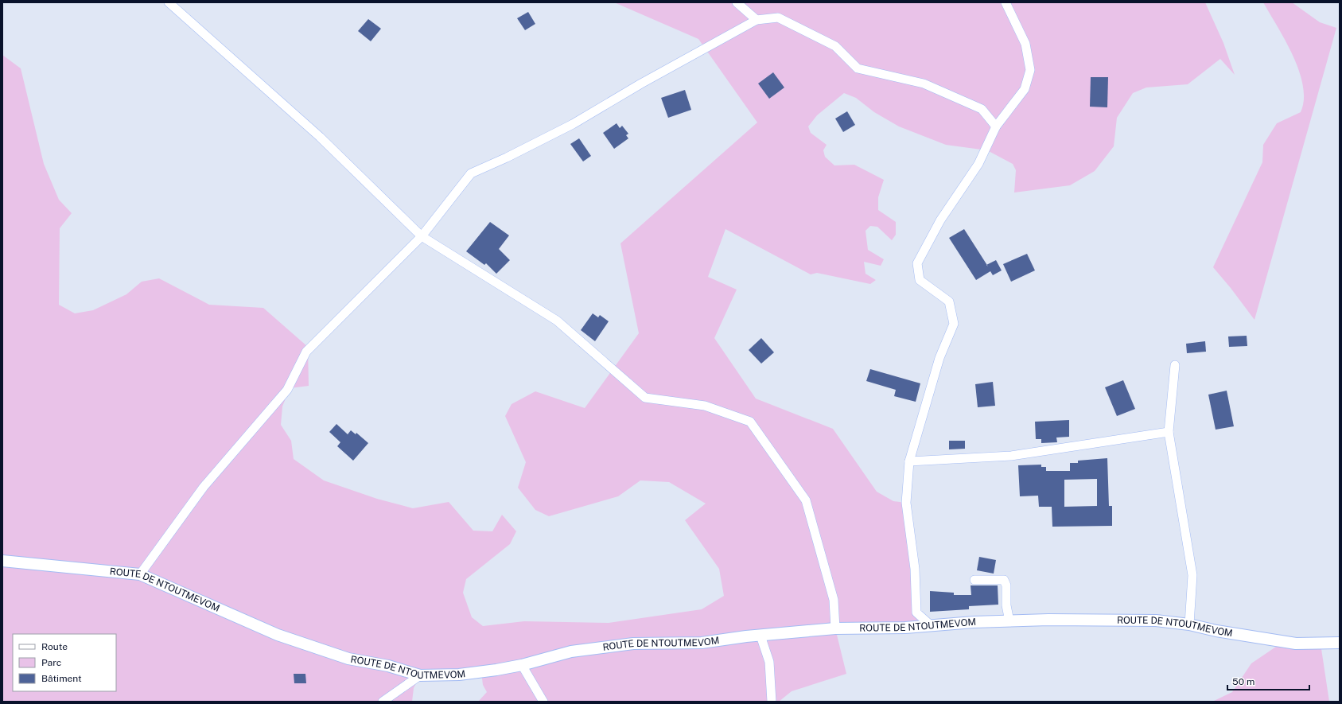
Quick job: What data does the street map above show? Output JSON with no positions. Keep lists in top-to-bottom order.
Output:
{
  "streets": {
    "street": ["ROUTE DE NTOUTMEVOM"]
  },
  "legend": ["Route", "Parc", "Bâtiment"],
  "scale_bar": "50 m"
}
